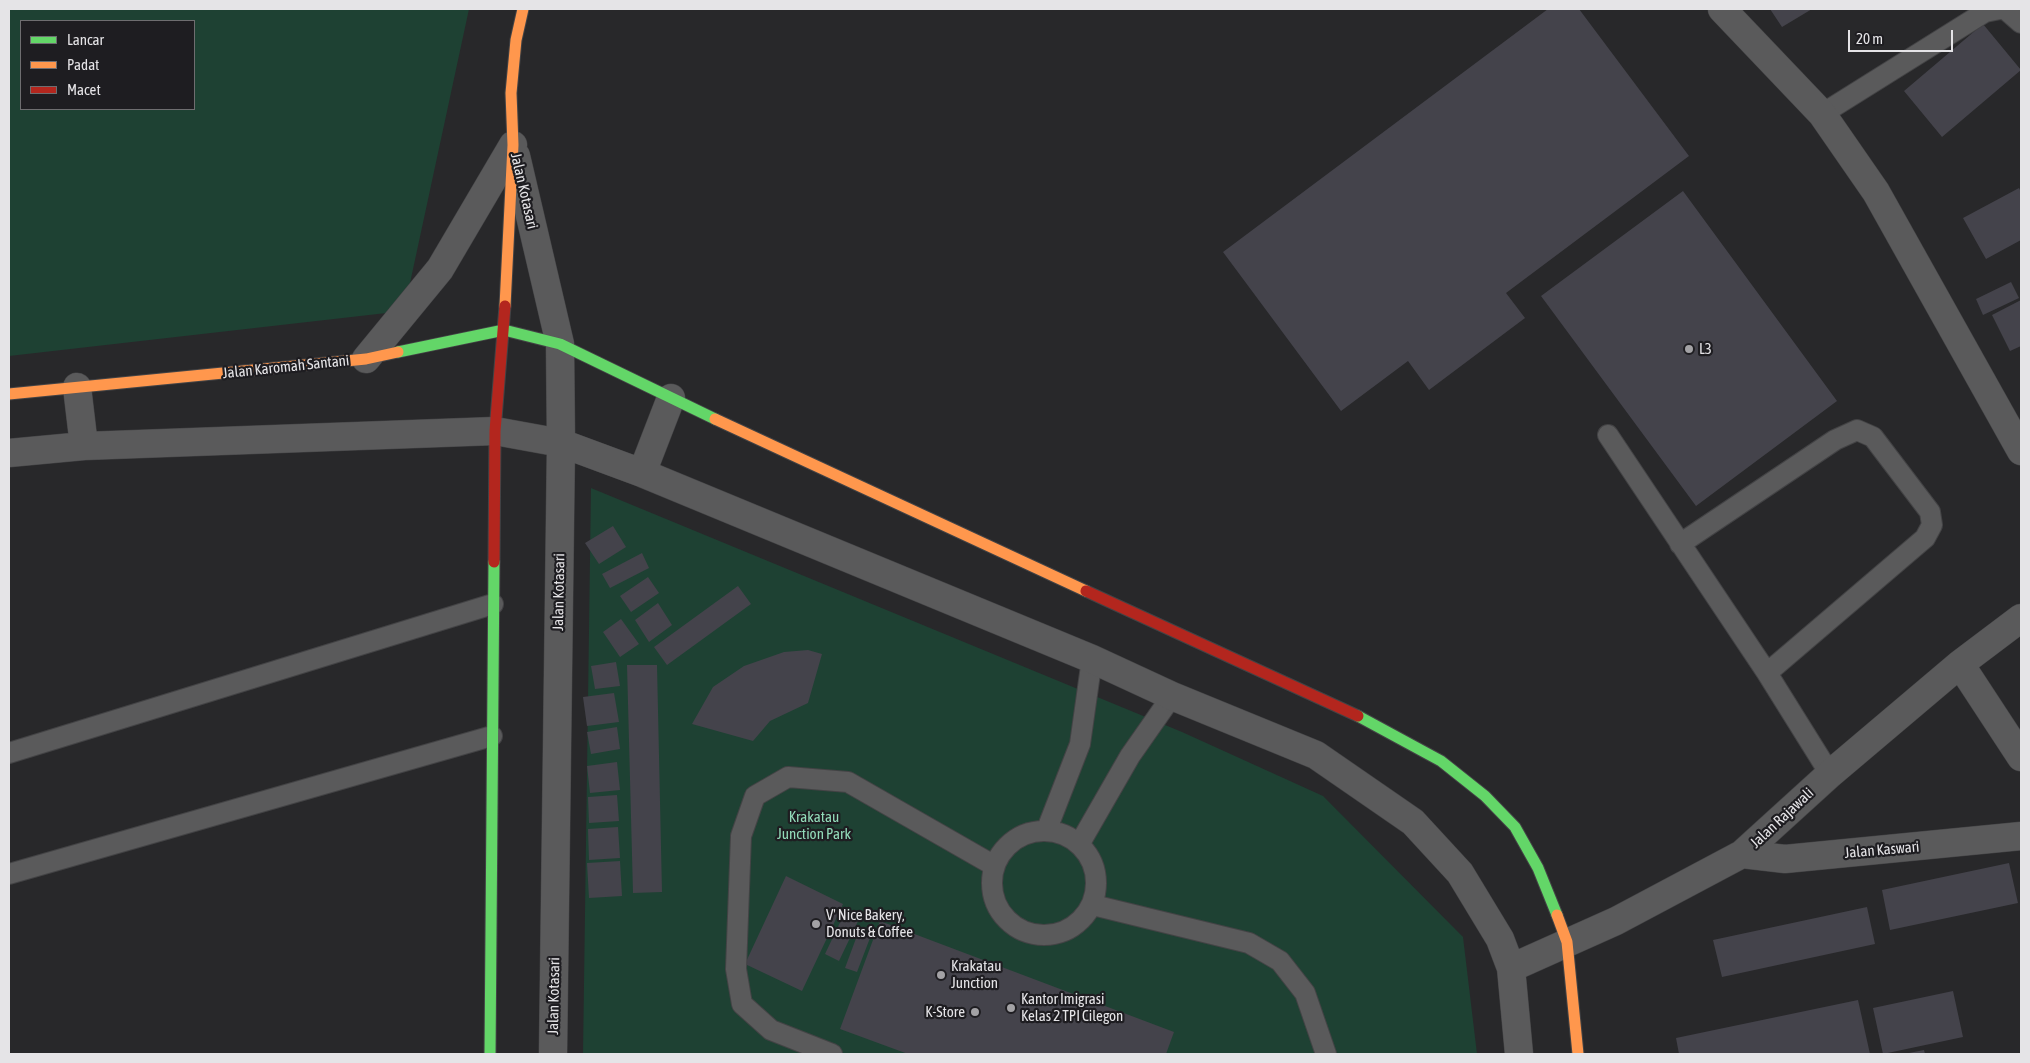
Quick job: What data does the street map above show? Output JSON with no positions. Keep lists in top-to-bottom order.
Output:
{
  "streets": {
    "street": [
      "Jalan Kotasari",
      "Jalan Karomah Santani",
      "Jalan Rajawali",
      "Jalan Kaswari"
    ]
  },
  "crossings": [
    ["Jalan Kotasari", "Jalan Karomah Santani"],
    ["Jalan Karomah Santani", "Jalan Rajawali"],
    ["Jalan Rajawali", "Jalan Kaswari"]
  ],
  "parks": ["Krakatau Junction Park"],
  "places": [
    "L3",
    "V' Nice Bakery, Donuts & Coffee",
    "Krakatau Junction",
    "Kantor Imigrasi Kelas 2 TPI Cilegon",
    "K-Store"
  ],
  "legend": ["Lancar", "Padat", "Macet"],
  "scale_bar": "20 m"
}
